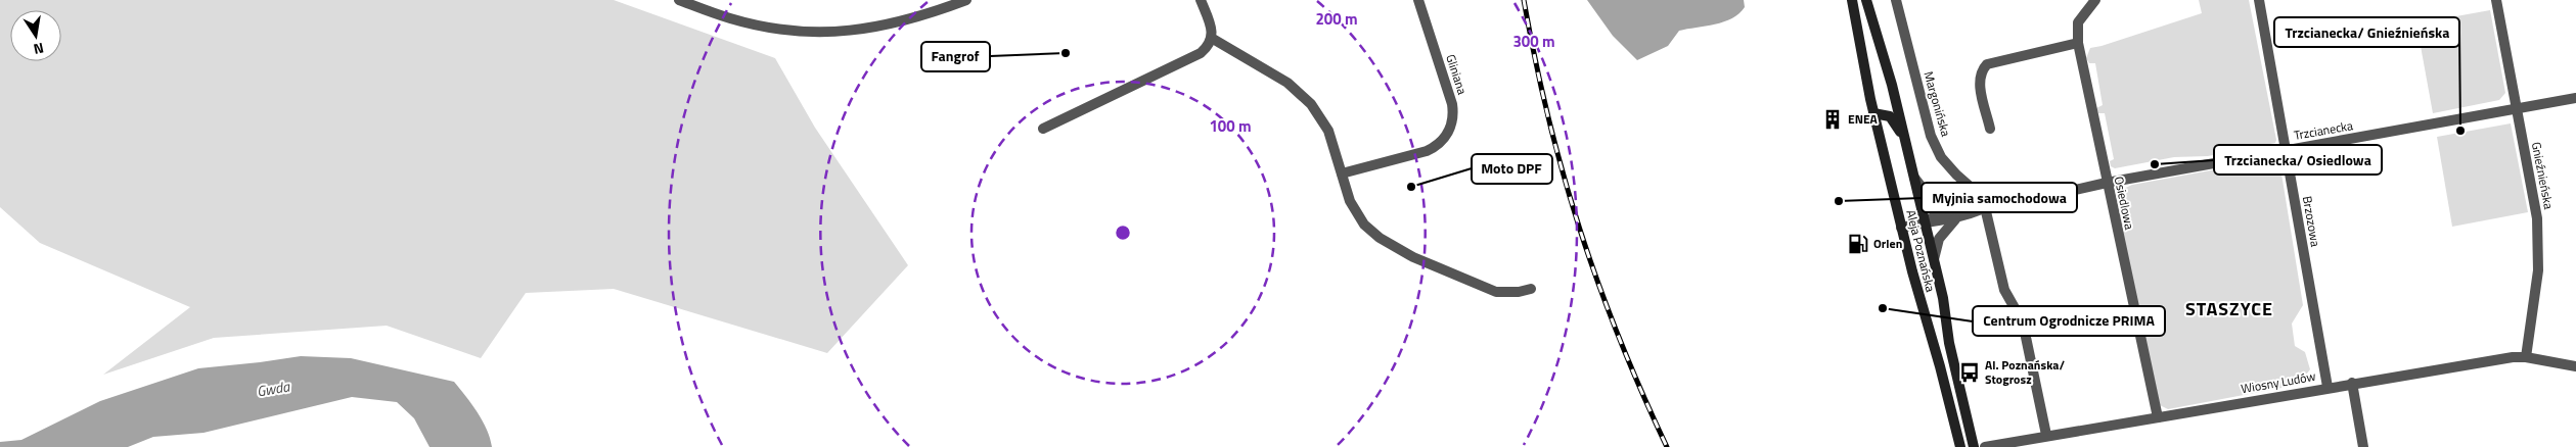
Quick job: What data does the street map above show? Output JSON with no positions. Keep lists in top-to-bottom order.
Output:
{
  "streets": {
    "main road": ["Aleja Poznańska"],
    "street": [
      "Gliniana",
      "Margonińska",
      "Trzcianecka",
      "Gnieźnieńska",
      "Osiedlowa",
      "Brzozowa",
      "Wiosny Ludów"
    ]
  },
  "crossings": [
    ["Margonińska", "Trzcianecka"],
    ["Margonińska", "Wiosny Ludów"],
    ["Trzcianecka", "Gnieźnieńska"],
    ["Trzcianecka", "Osiedlowa"],
    ["Trzcianecka", "Brzozowa"],
    ["Trzcianecka", "Aleja Poznańska"],
    ["Gnieźnieńska", "Wiosny Ludów"],
    ["Osiedlowa", "Wiosny Ludów"],
    ["Brzozowa", "Wiosny Ludów"]
  ],
  "districts": ["STASZYCE"],
  "water": ["Gwda"],
  "places": {
    "other": [
      "Fangrof",
      "Trzcianecka/ Gnieźnieńska",
      "Trzcianecka/ Osiedlowa",
      "Moto DPF",
      "Myjnia samochodowa",
      "Centrum Ogrodnicze PRIMA"
    ],
    "building": ["ENEA"],
    "fuel station": ["Orlen"],
    "bus stop": ["Al. Poznańska/ Stogrosz"]
  },
  "north": "bottom",
  "rings": ["200 m", "300 m", "100 m"]
}
